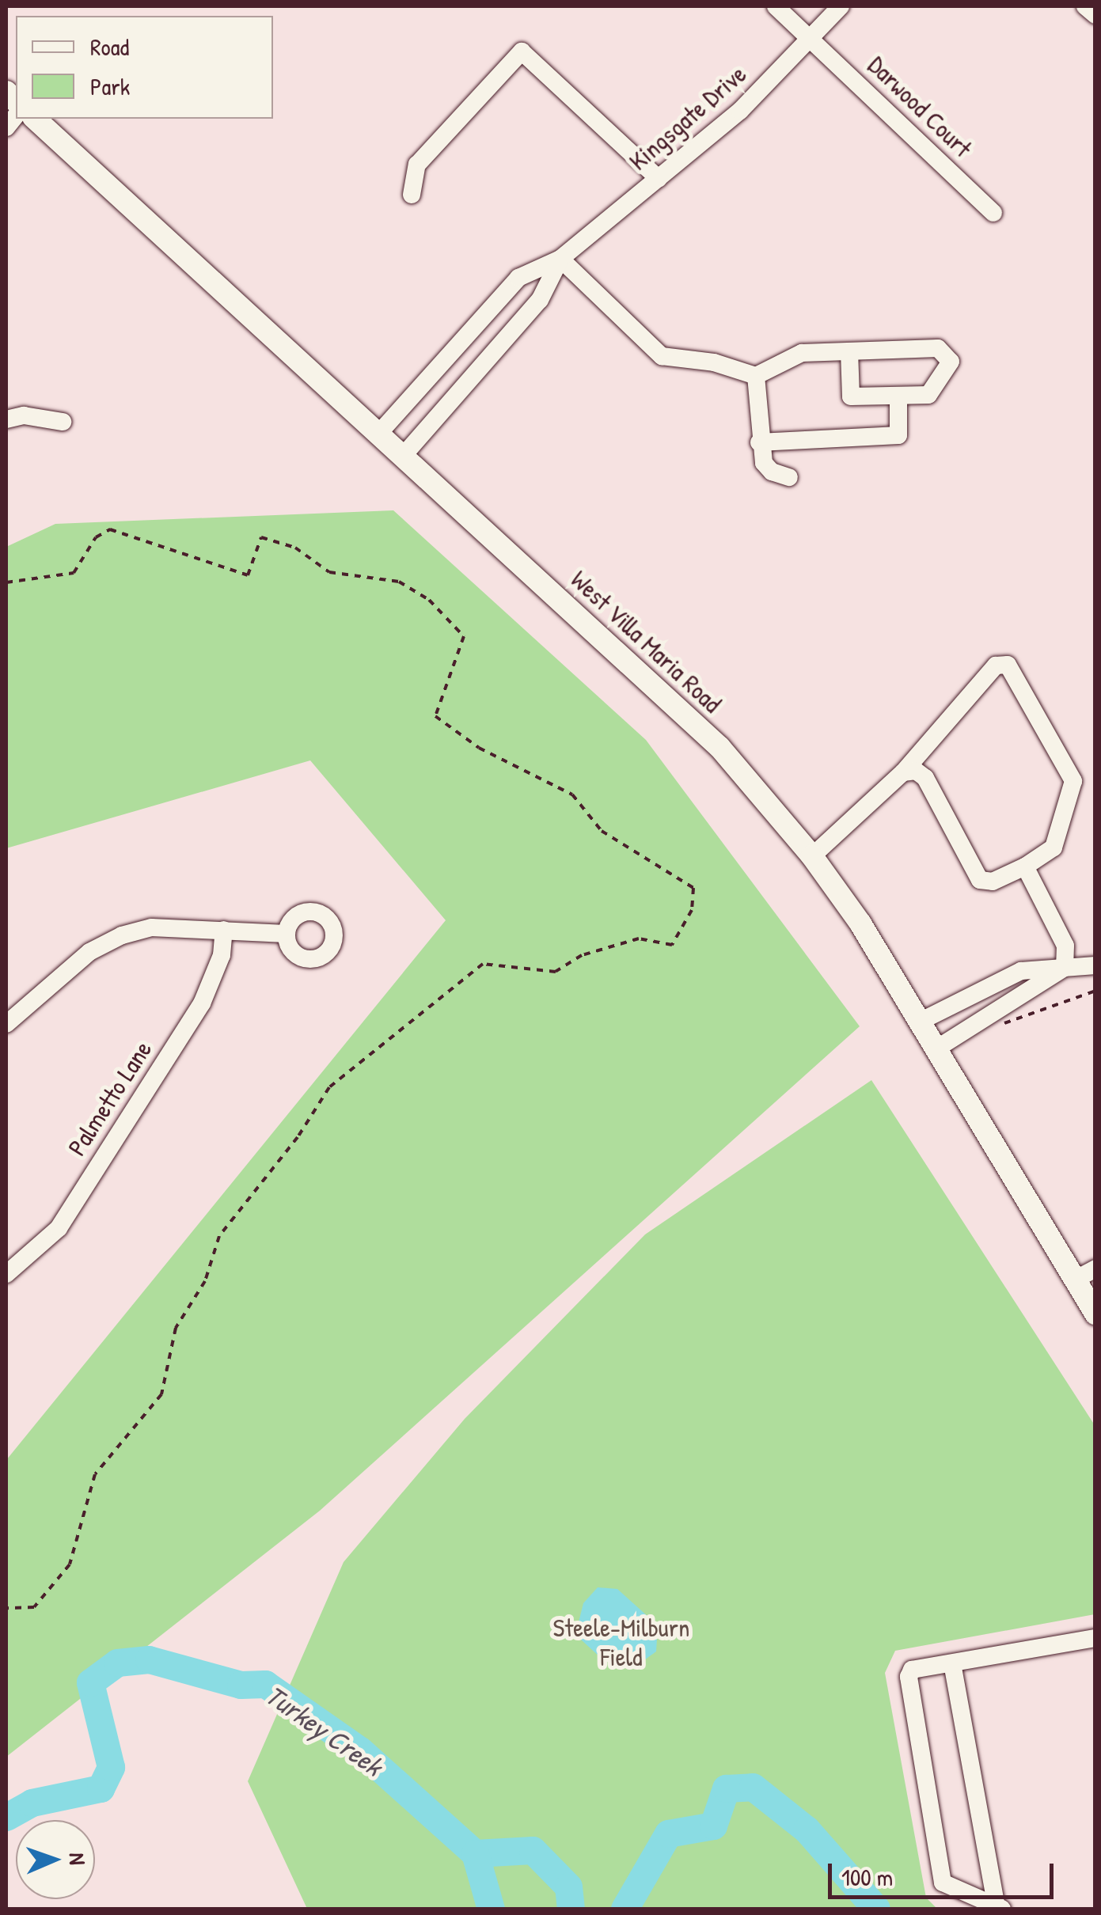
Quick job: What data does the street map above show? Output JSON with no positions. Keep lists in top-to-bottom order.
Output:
{
  "streets": {
    "main road": ["West Villa Maria Road"],
    "street": ["Darwood Court", "Kingsgate Drive", "Palmetto Lane"]
  },
  "crossings": [
    ["Darwood Court", "Kingsgate Drive"],
    ["Kingsgate Drive", "West Villa Maria Road"]
  ],
  "water": ["Turkey Creek"],
  "parks": ["Steele-Milburn Field"],
  "legend": ["Road", "Park"],
  "scale_bar": "100 m",
  "north": "right"
}
